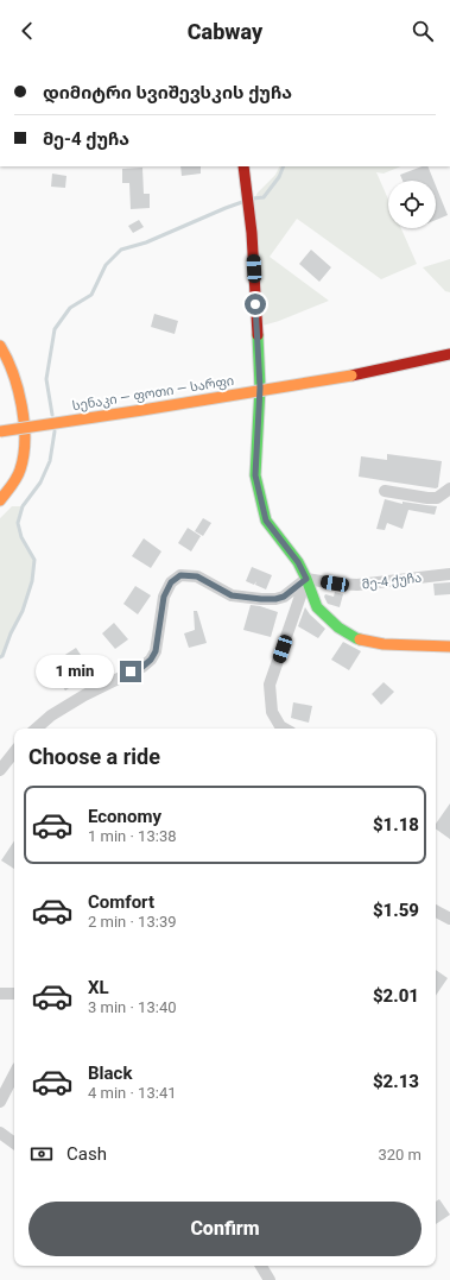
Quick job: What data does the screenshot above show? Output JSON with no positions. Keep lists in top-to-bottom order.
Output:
{
  "streets": {
    "main road": ["სენაკი — ფოთი — სარფი"],
    "street": ["მე-4 ქუჩა"]
  },
  "page": {
    "header": "Cabway",
    "banner": ["დიმიტრი სვიშევსკის ქუჩა", "მე-4 ქუჩა"],
    "bubble": "1 min",
    "heading": "Choose a ride",
    "list": [
      {
        "name": "Economy",
        "note": "1 min · 13:38",
        "value": "$1.18"
      },
      {
        "name": "Comfort",
        "note": "2 min · 13:39",
        "value": "$1.59"
      },
      {
        "name": "XL",
        "note": "3 min · 13:40",
        "value": "$2.01"
      },
      {
        "name": "Black",
        "note": "4 min · 13:41",
        "value": "$2.13"
      }
    ],
    "pay": ["Cash", "320 m"],
    "buttons": "Confirm"
  }
}
